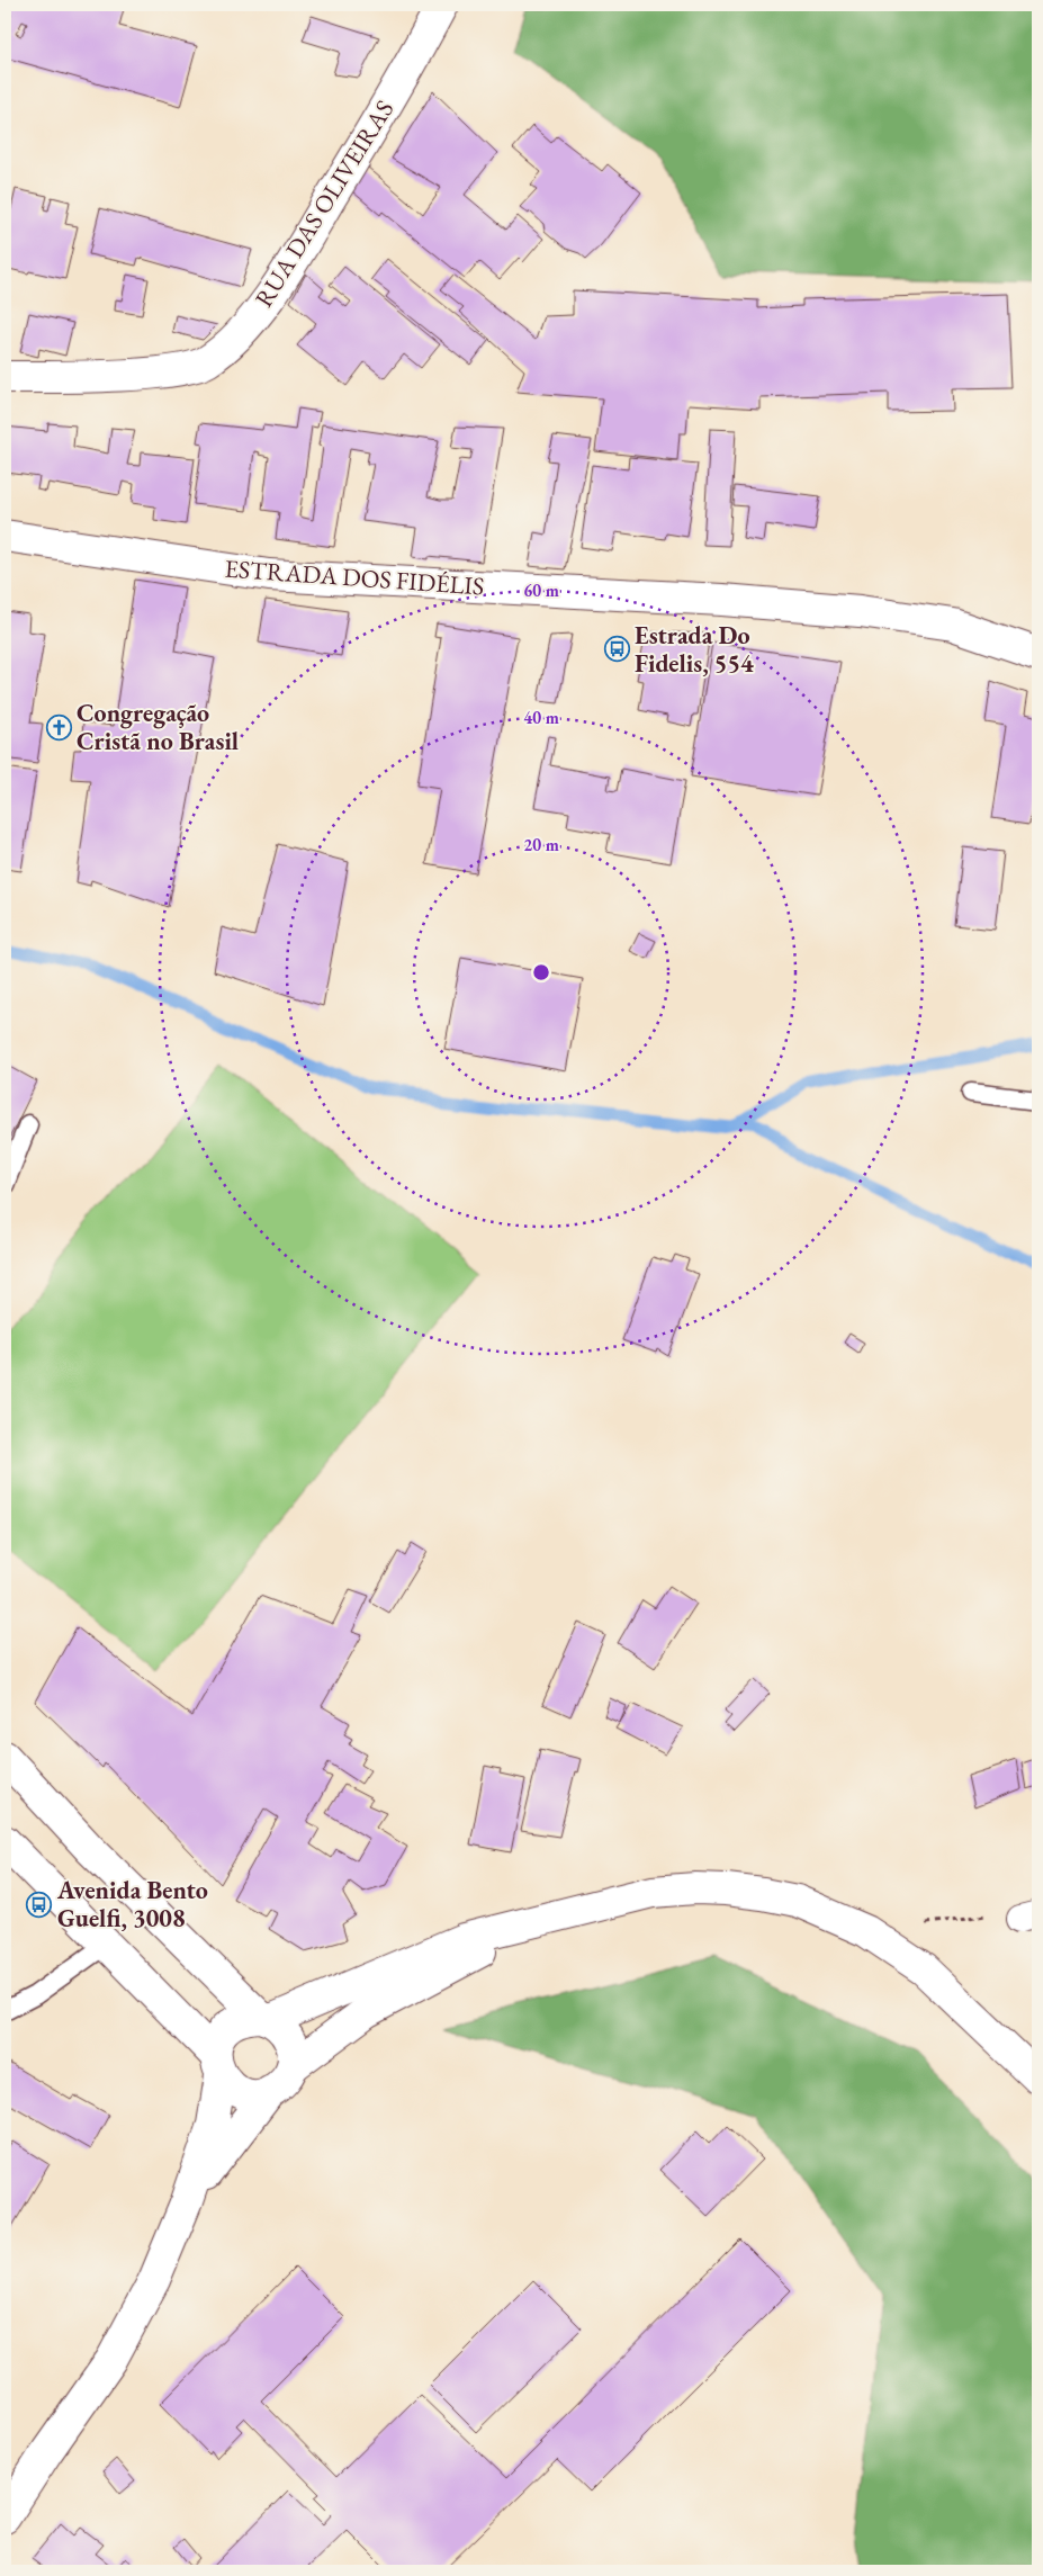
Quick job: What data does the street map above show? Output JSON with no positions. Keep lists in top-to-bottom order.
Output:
{
  "streets": {
    "main road": ["RUA DAS OLIVEIRAS", "ESTRADA DOS FIDÉLIS"]
  },
  "places": {
    "bus stop": ["Estrada Do Fidelis, 554", "Avenida Bento Guelfi, 3008"],
    "church": ["Congregação Cristã no Brasil"]
  },
  "rings": ["60 m", "40 m", "20 m"]
}
